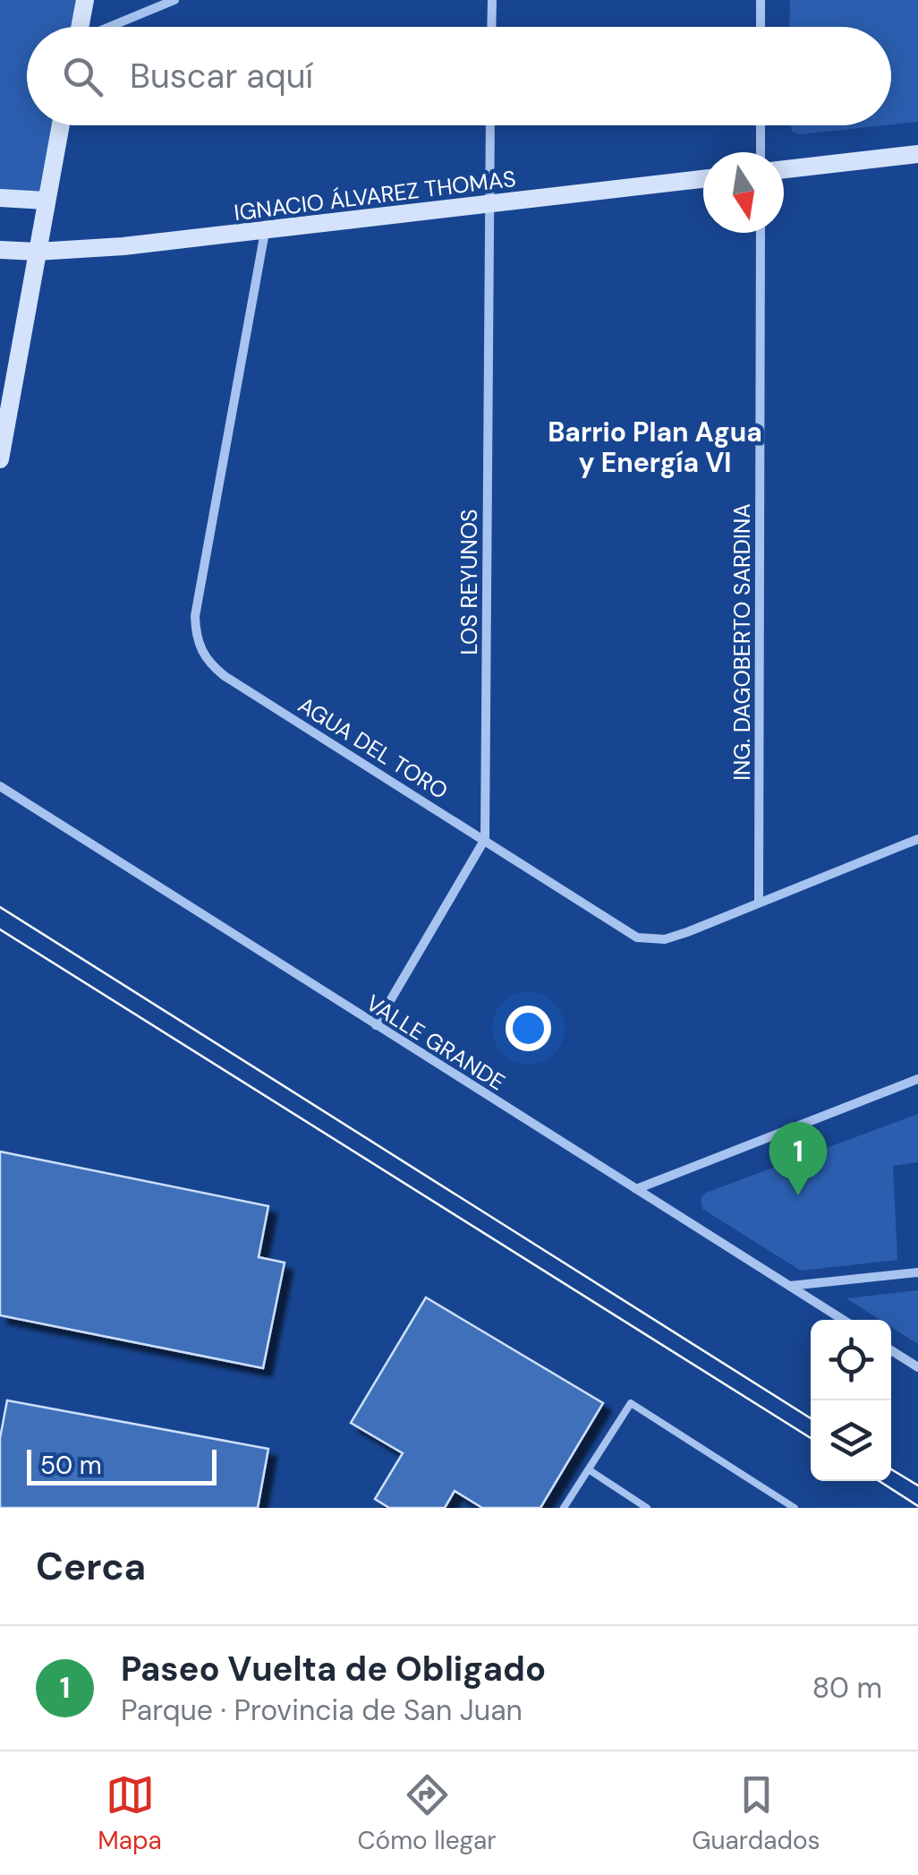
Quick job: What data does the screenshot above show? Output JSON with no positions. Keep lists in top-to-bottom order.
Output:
{
  "streets": {
    "street": [
      "IGNACIO ÁLVAREZ THOMAS",
      "LOS REYUNOS",
      "ING. DAGOBERTO SARDINA",
      "AGUA DEL TORO",
      "VALLE GRANDE"
    ]
  },
  "crossings": [
    ["IGNACIO ÁLVAREZ THOMAS", "LOS REYUNOS"],
    ["IGNACIO ÁLVAREZ THOMAS", "AGUA DEL TORO"],
    ["LOS REYUNOS", "AGUA DEL TORO"],
    ["ING. DAGOBERTO SARDINA", "AGUA DEL TORO"]
  ],
  "districts": ["Barrio Plan Agua y Energía VI"],
  "scale_bar": "50 m",
  "north": "bottom",
  "page": {
    "search": "Buscar aquí",
    "pins": "1",
    "scale": "50 m",
    "heading": "Cerca",
    "list": [
      {
        "mark": "1",
        "name": "Paseo Vuelta de Obligado",
        "note": "Parque · Provincia de San Juan",
        "value": "80 m"
      }
    ],
    "nav": ["Mapa", "Cómo llegar", "Guardados"]
  }
}
